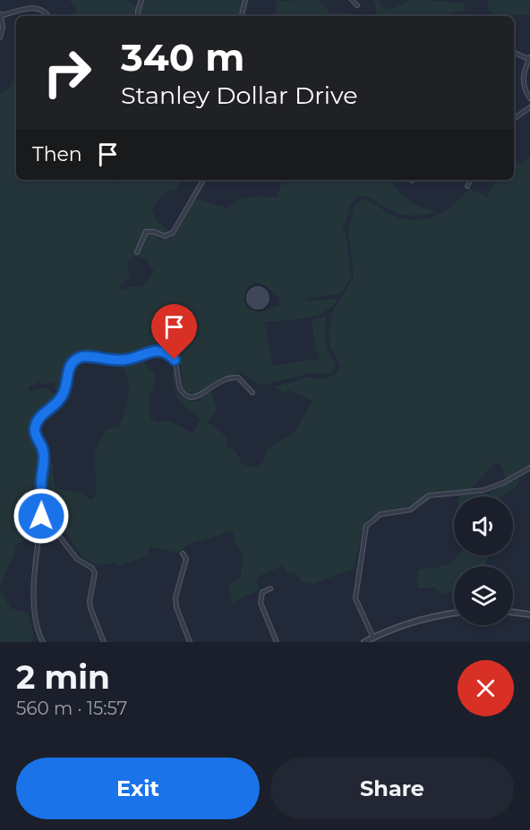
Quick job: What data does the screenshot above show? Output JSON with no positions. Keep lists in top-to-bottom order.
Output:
{
  "page": {
    "turn": ["340 m", "Stanley Dollar Drive"],
    "then": "Then",
    "heading": ["2 min", "560 m · 15:57"],
    "buttons": ["Exit", "Share"]
  }
}
